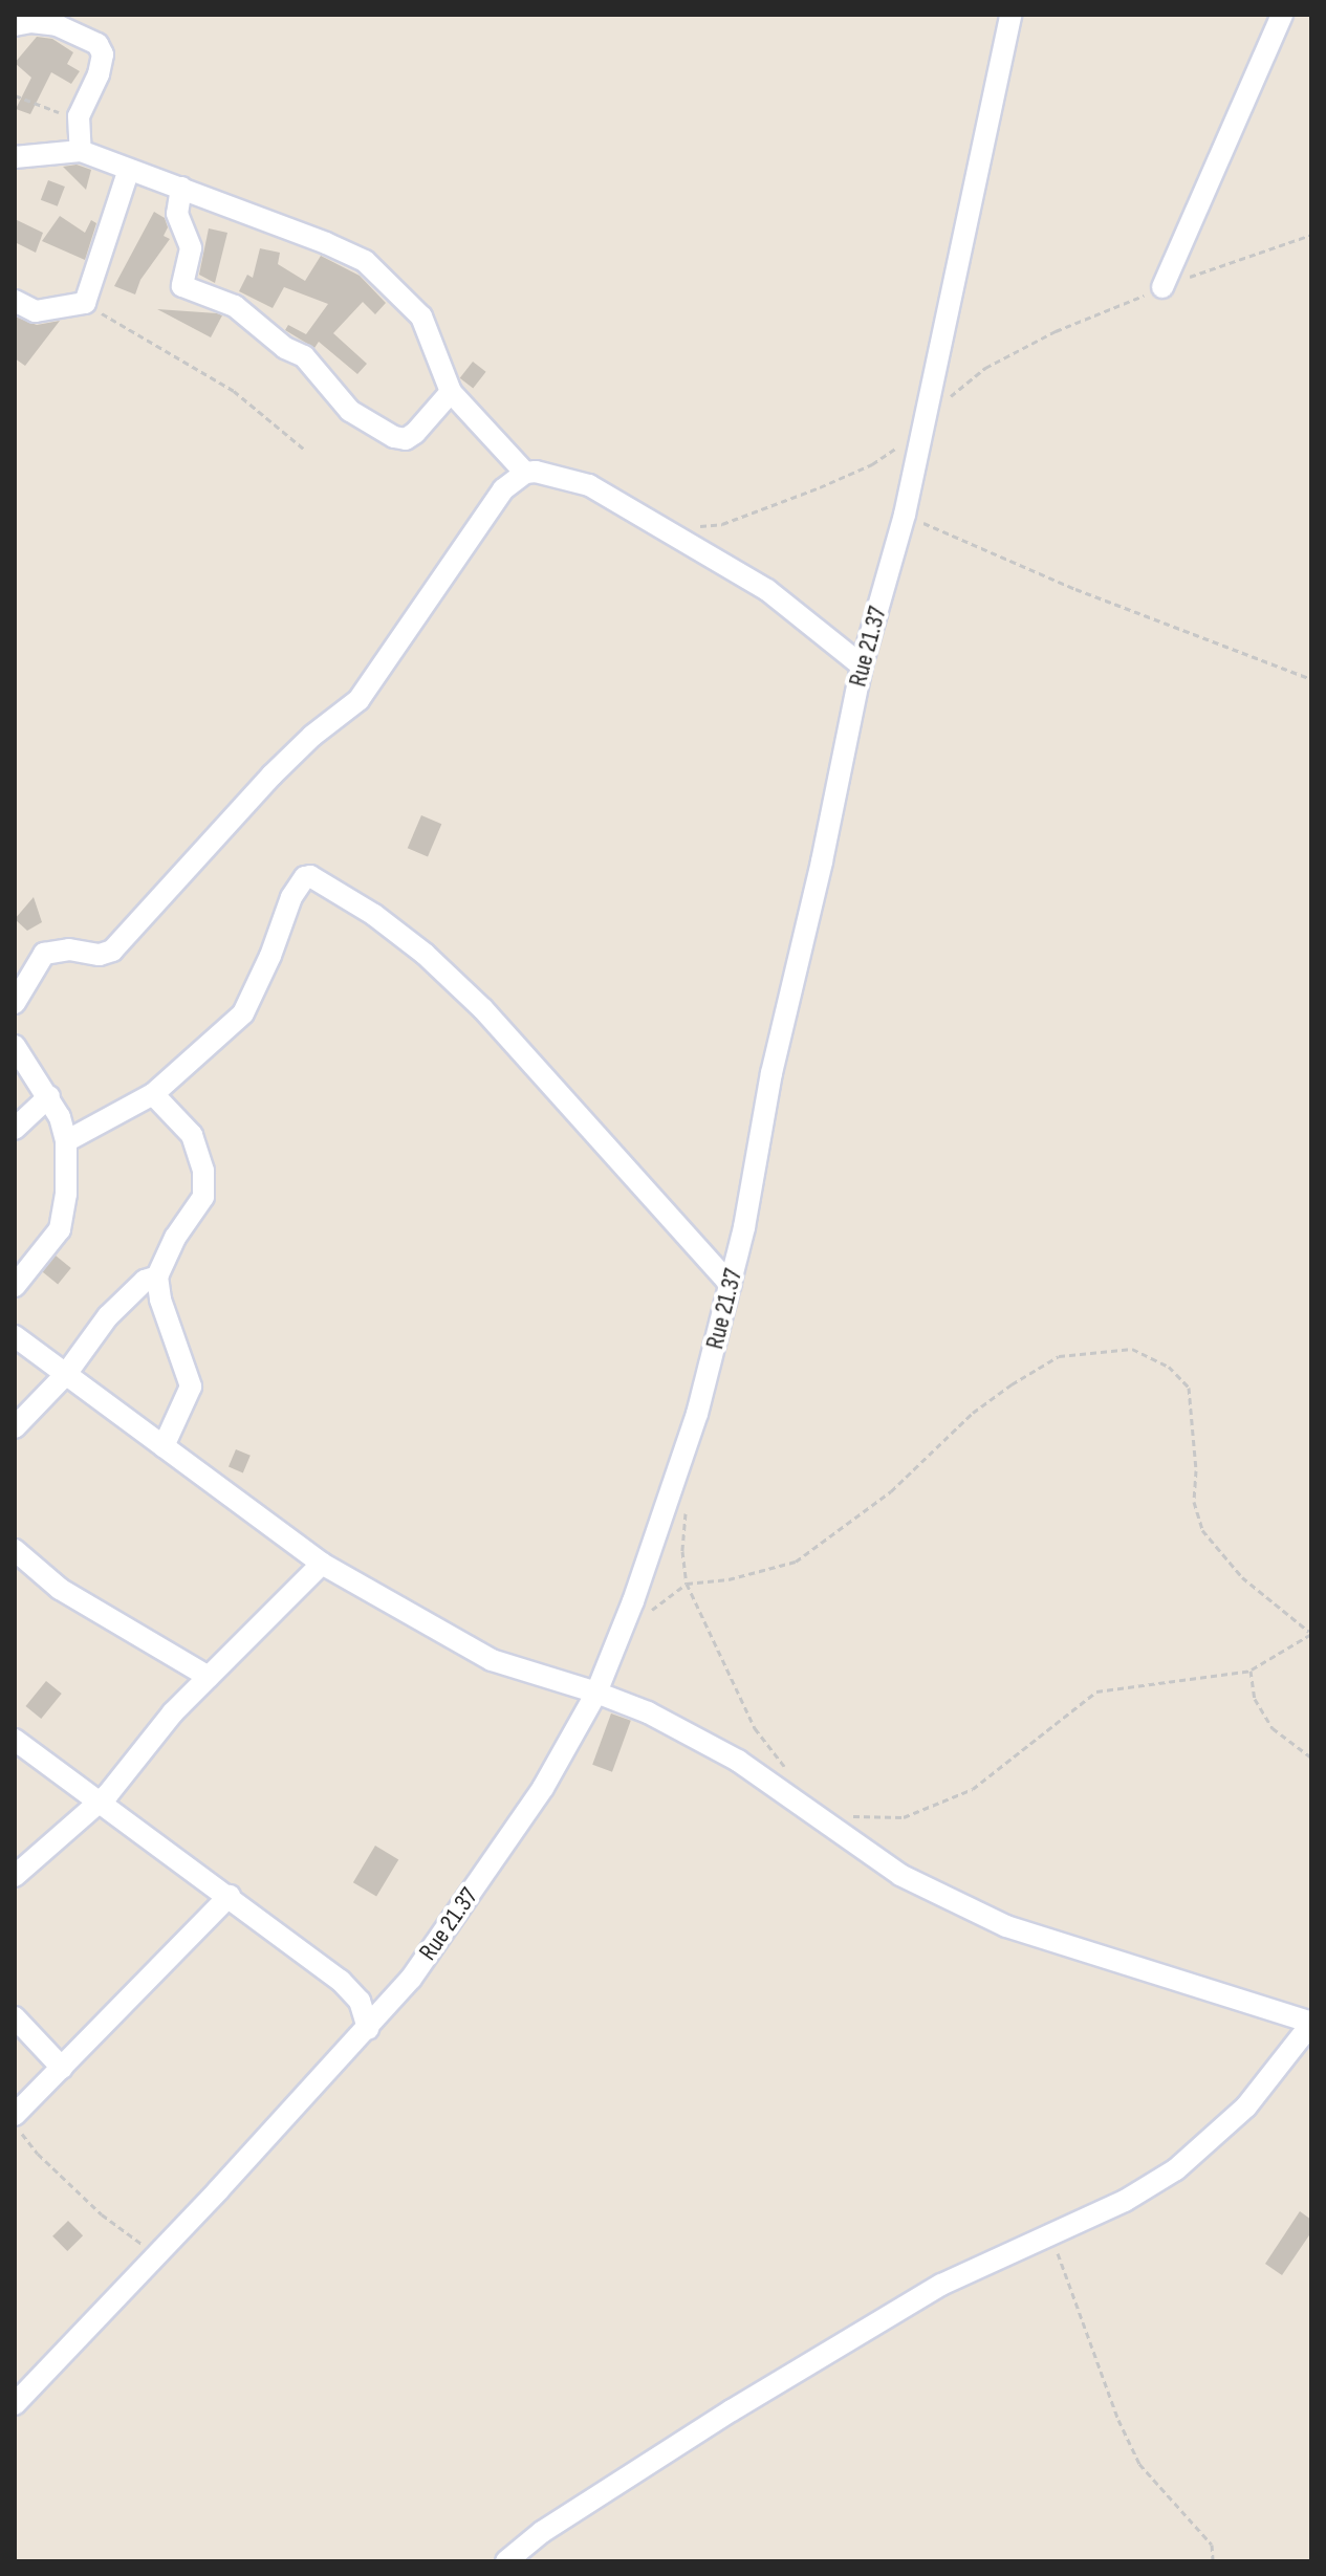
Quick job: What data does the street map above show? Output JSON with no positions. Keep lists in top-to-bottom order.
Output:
{
  "streets": {
    "street": ["Rue 21.37"]
  }
}
